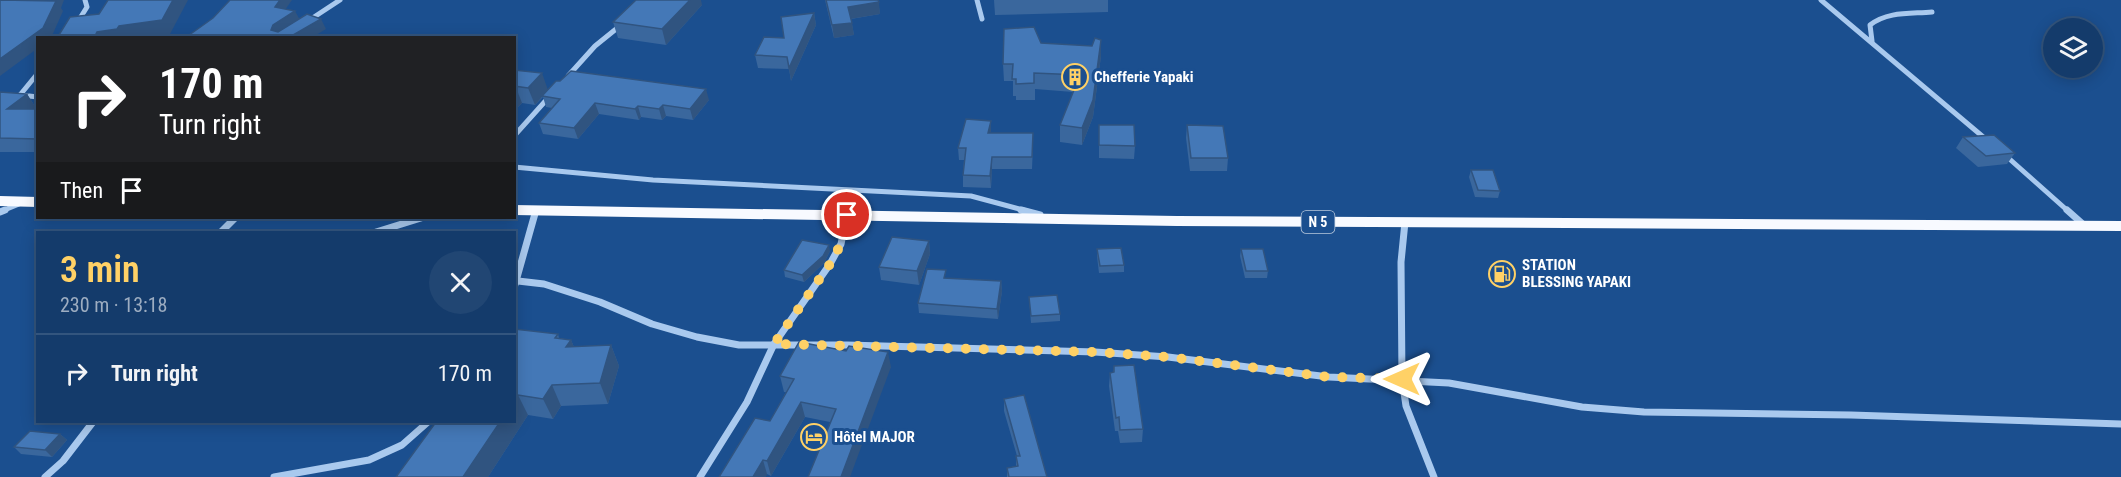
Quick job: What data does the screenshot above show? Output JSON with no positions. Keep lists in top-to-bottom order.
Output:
{
  "streets": {
    "highway": ["N 5"]
  },
  "places": {
    "building": ["Chefferie Yapaki"],
    "fuel station": ["STATION BLESSING YAPAKI"],
    "hotel": ["Hôtel MAJOR"]
  },
  "page": {
    "turn": ["170 m", "Turn right"],
    "then": "Then",
    "heading": ["3 min", "230 m · 13:18"],
    "list": [
      {
        "name": "Turn right",
        "value": "170 m"
      }
    ]
  }
}
